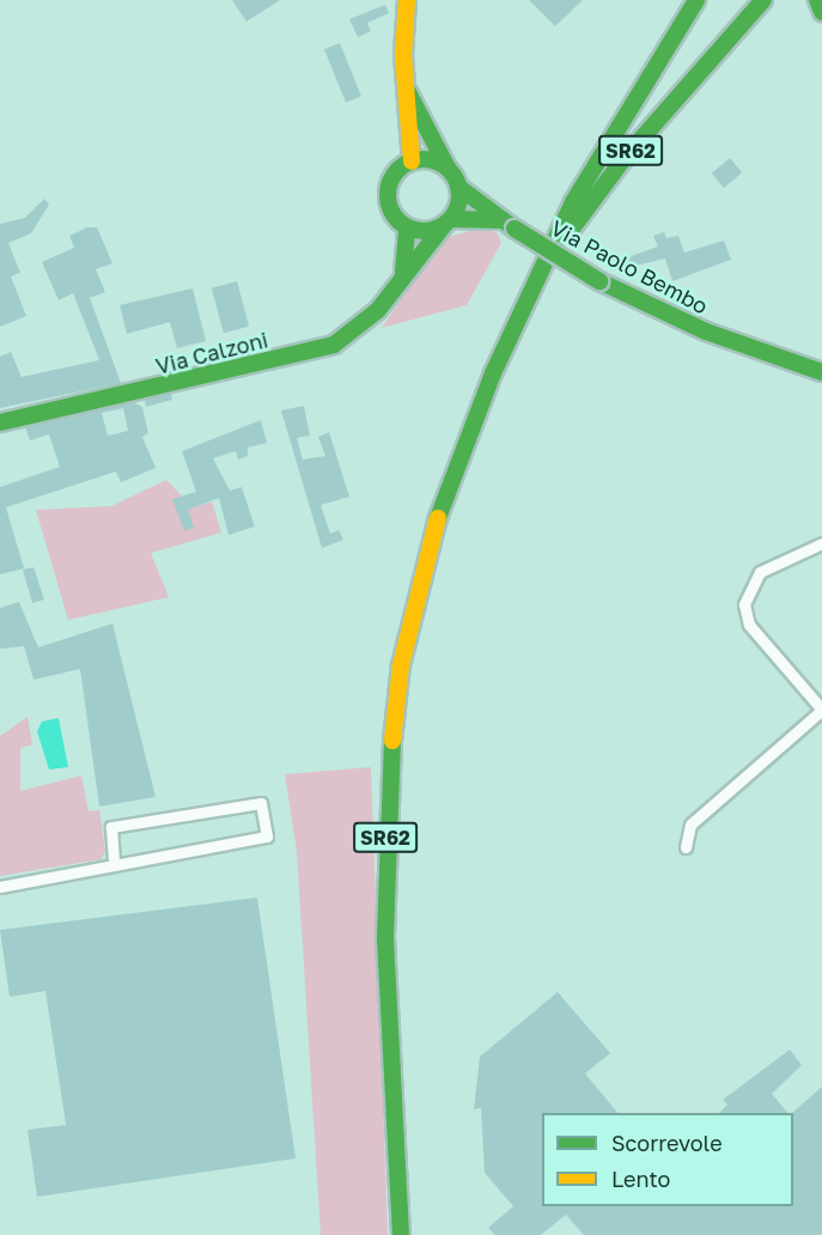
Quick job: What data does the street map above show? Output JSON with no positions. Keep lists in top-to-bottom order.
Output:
{
  "streets": {
    "main road": ["SR62", "Via Paolo Bembo", "Via Calzoni"]
  },
  "crossings": [
    ["Via Paolo Bembo", "Via Calzoni"]
  ],
  "legend": ["Scorrevole", "Lento"]
}
